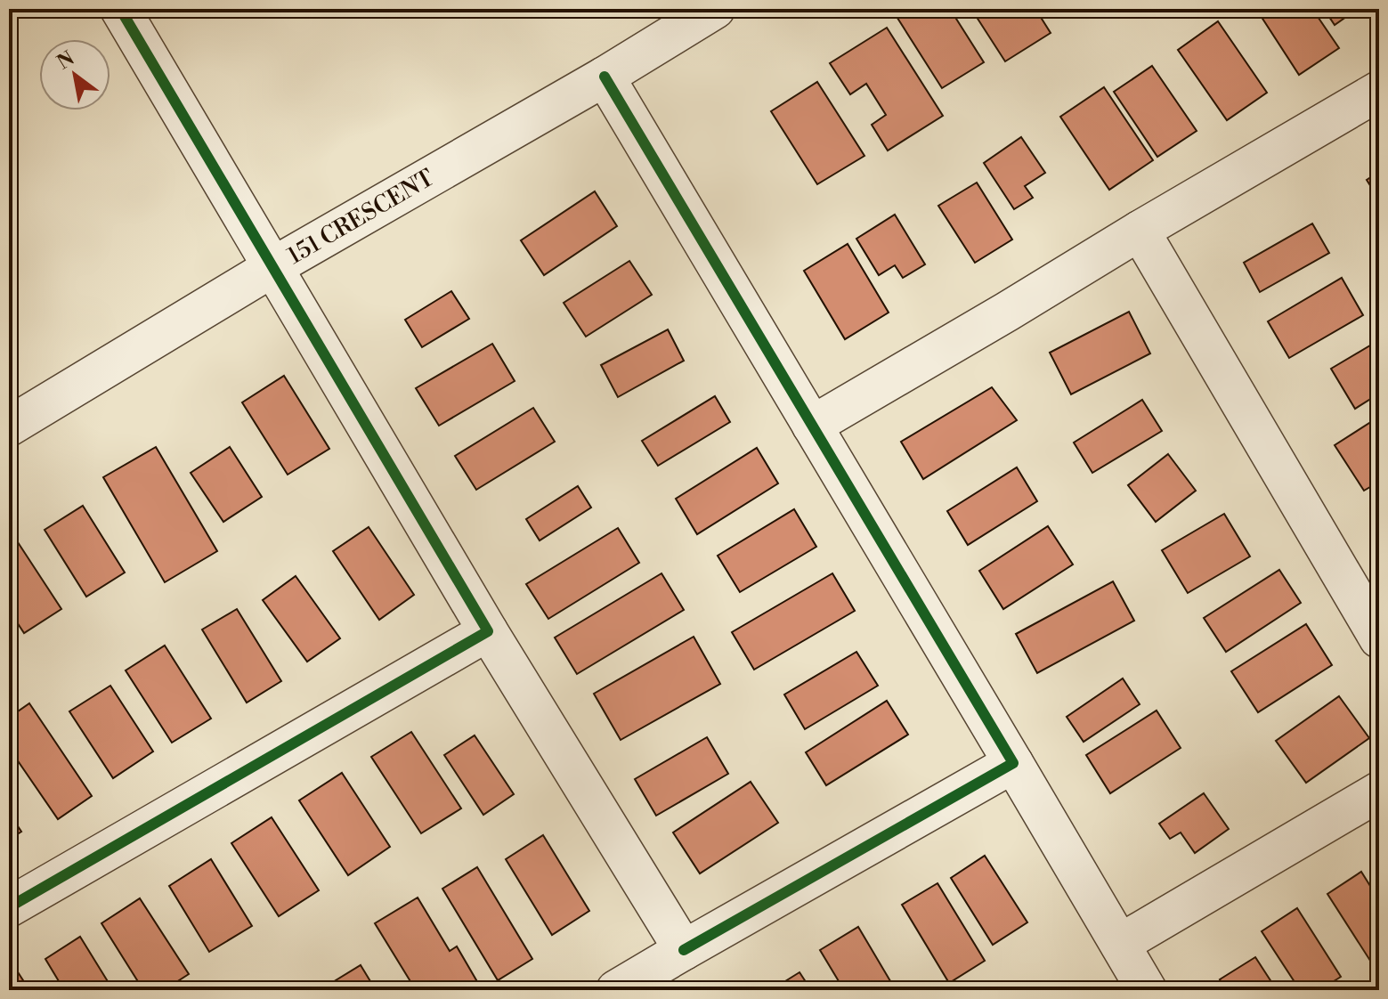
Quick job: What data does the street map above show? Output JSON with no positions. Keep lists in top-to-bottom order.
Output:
{
  "streets": {
    "street": ["151 CRESCENT"]
  },
  "north": "top left"
}
